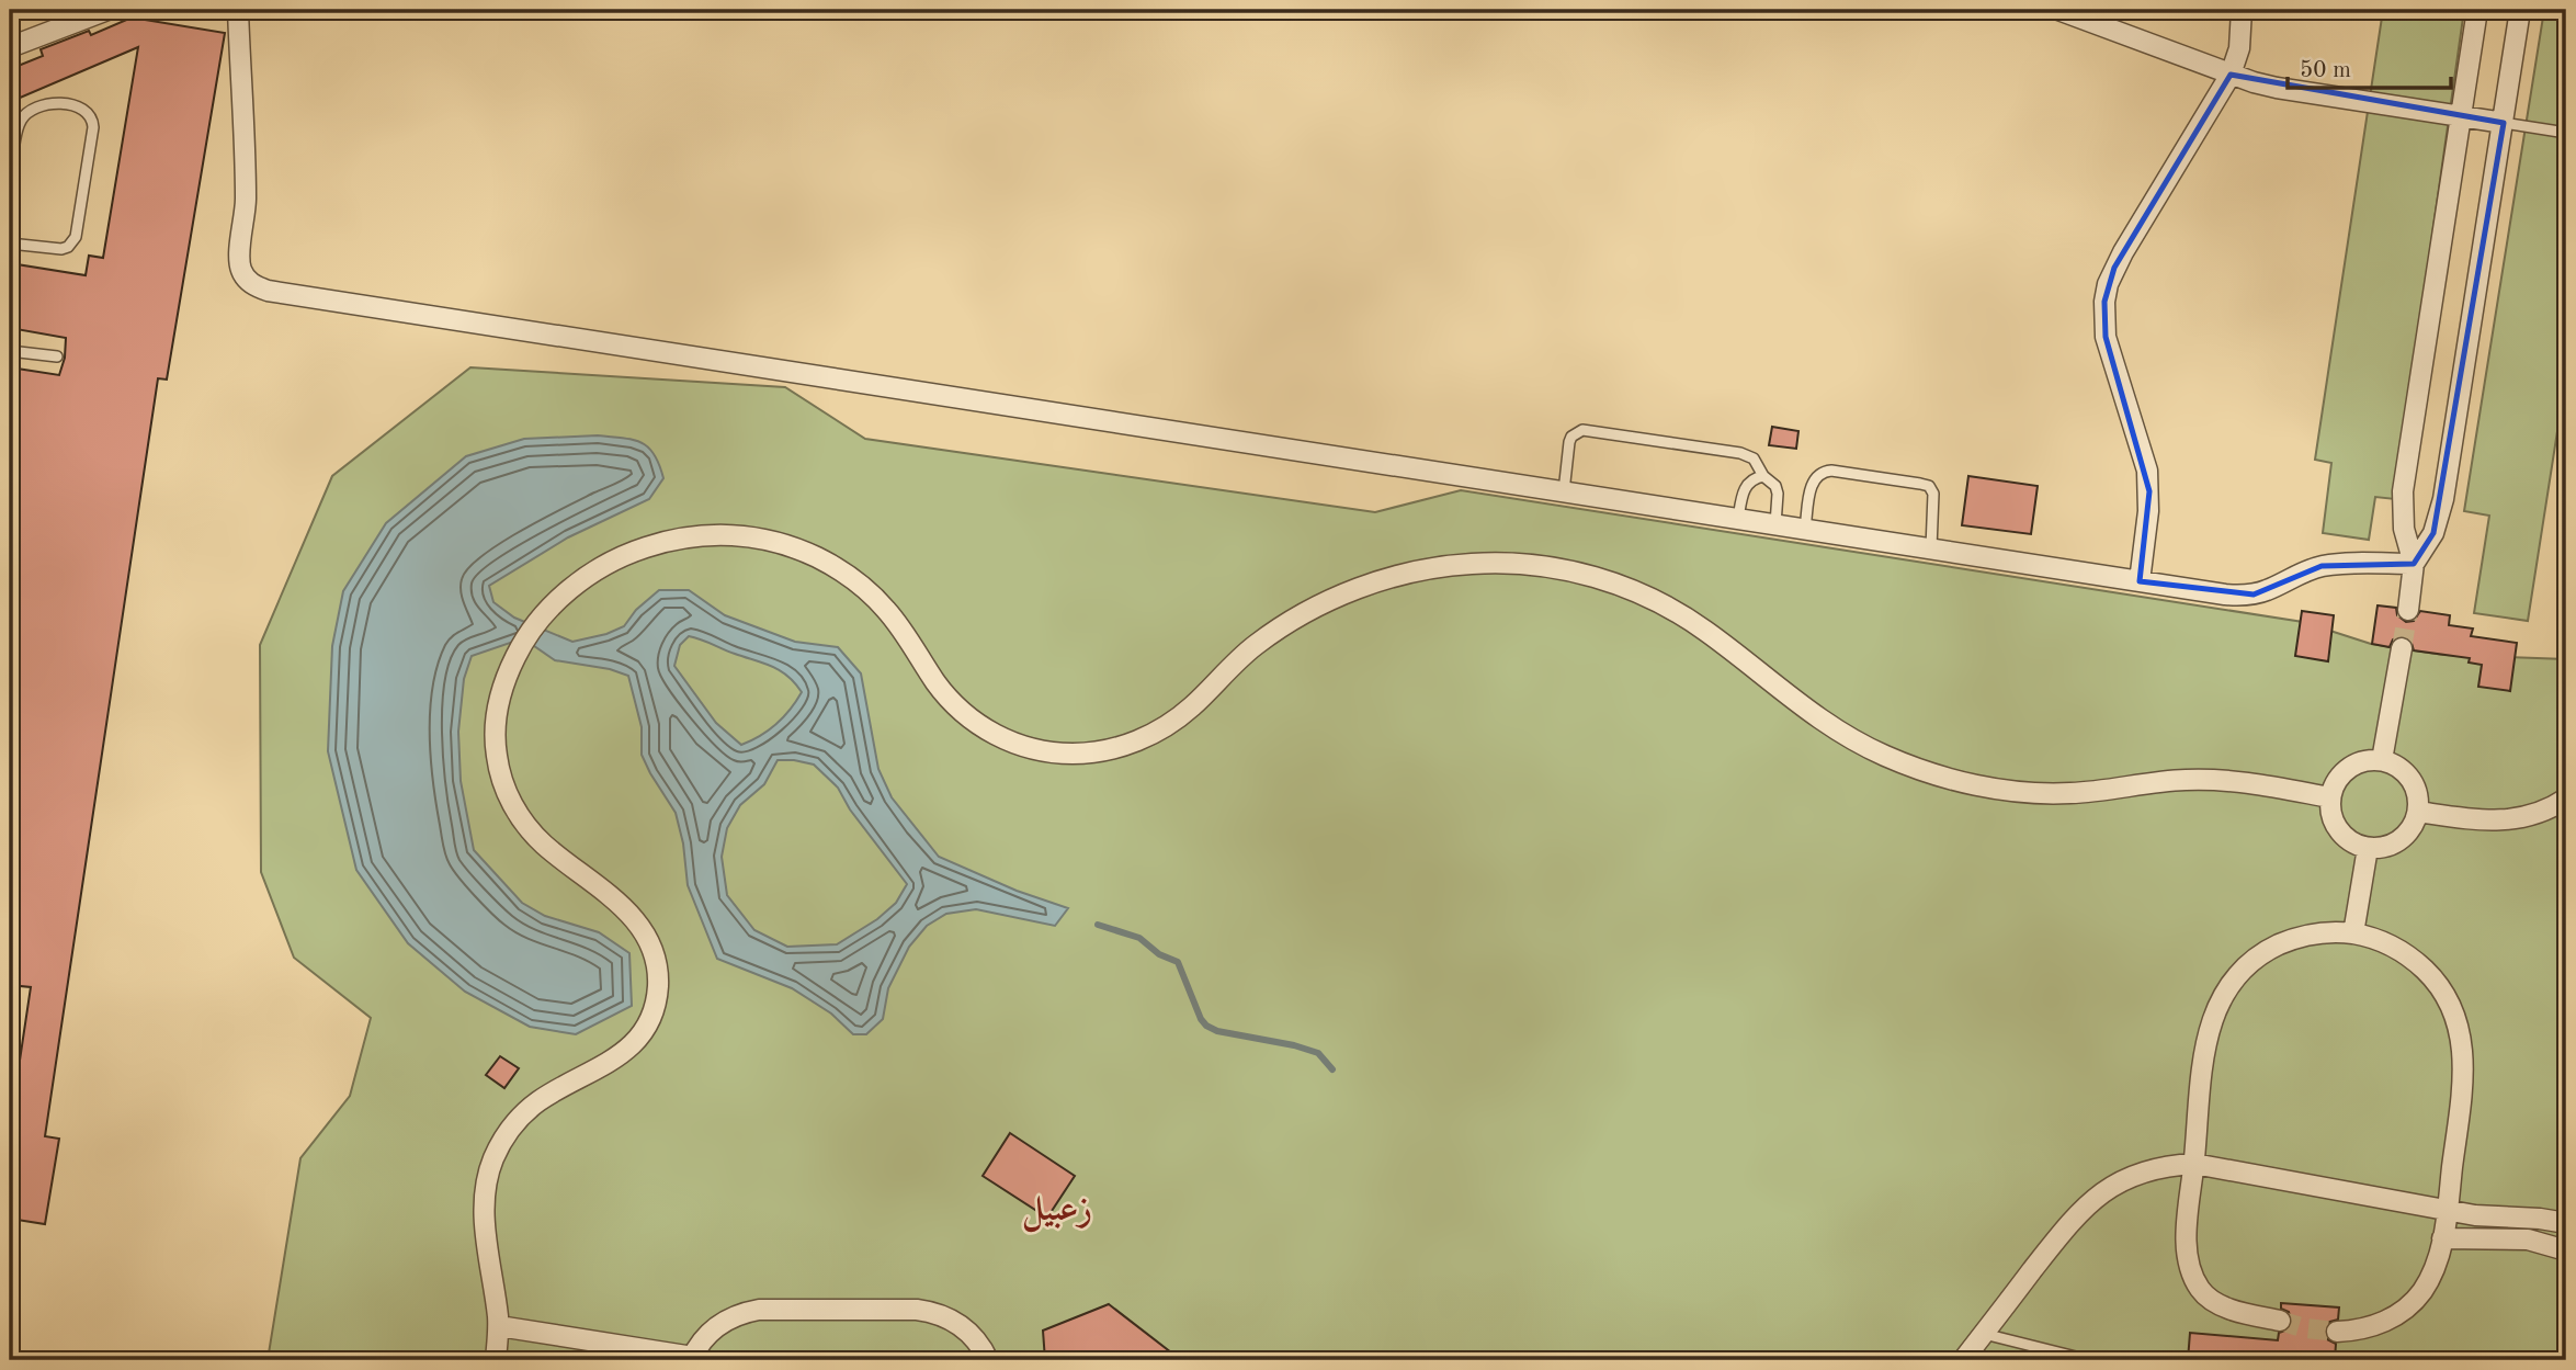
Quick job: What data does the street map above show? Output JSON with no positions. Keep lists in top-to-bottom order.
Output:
{
  "districts": ["زعبيل"],
  "scale_bar": "50 m"
}
